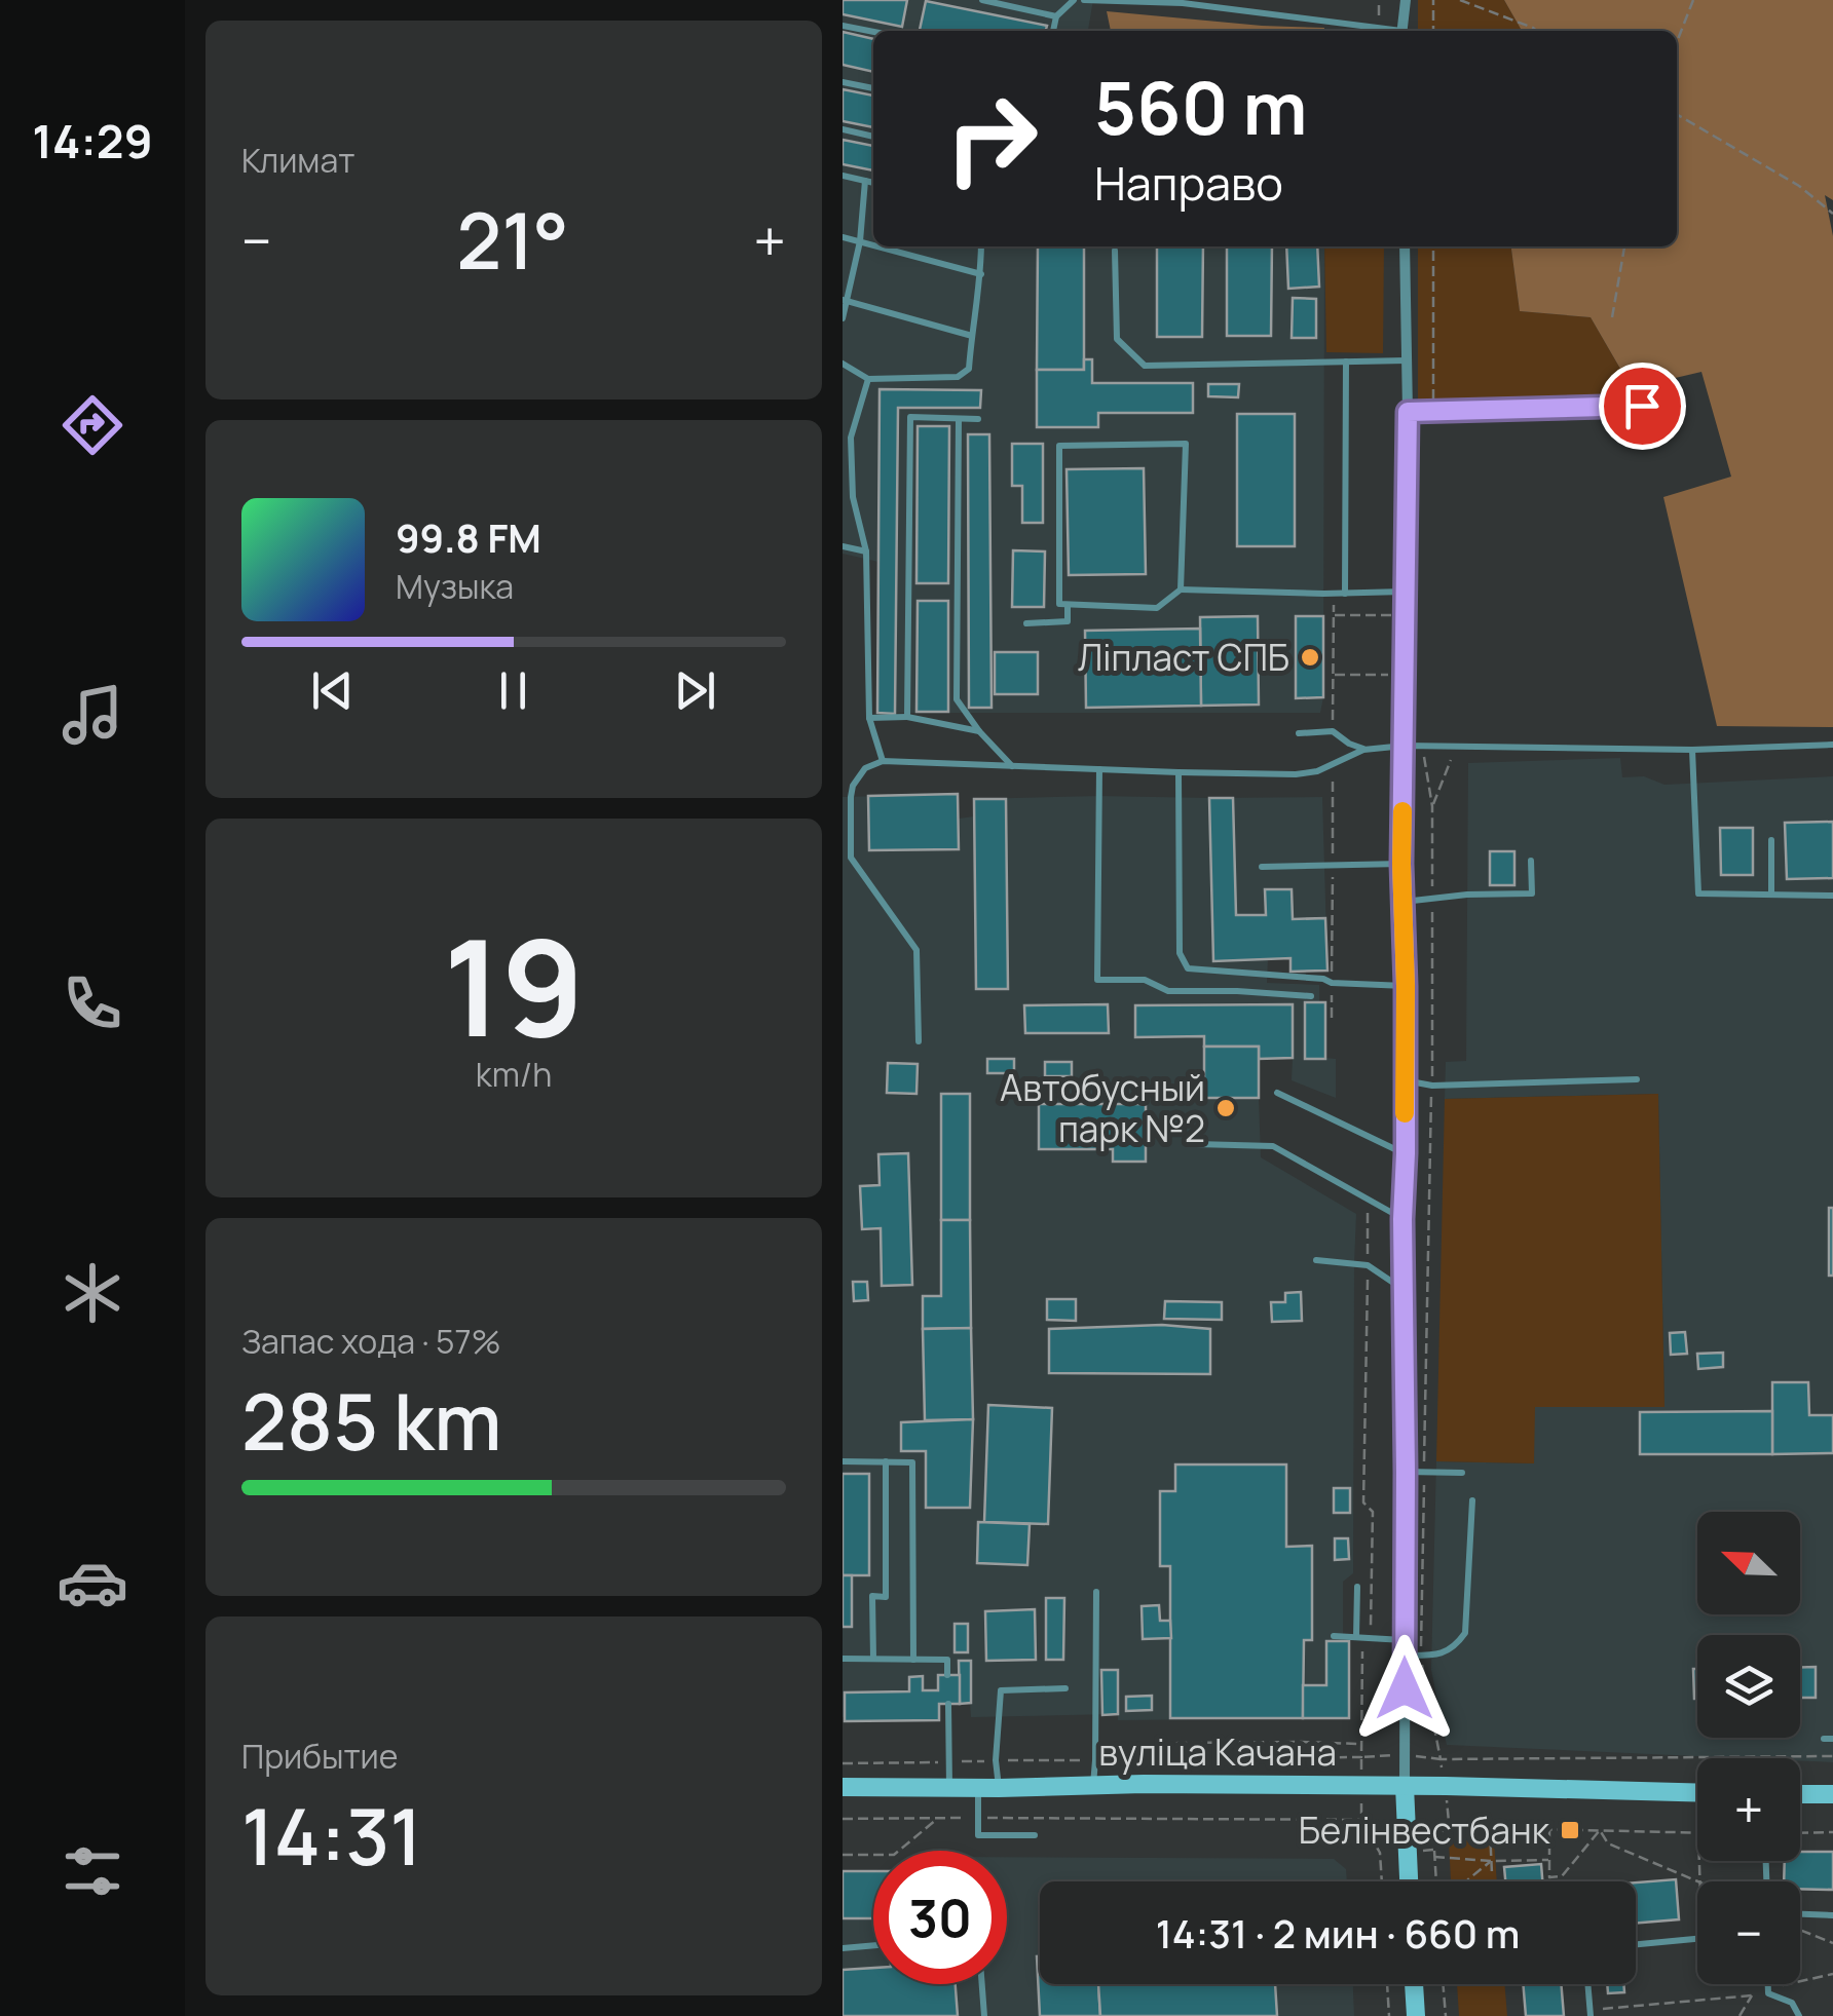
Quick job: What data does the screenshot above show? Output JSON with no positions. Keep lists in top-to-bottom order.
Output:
{
  "streets": {
    "main road": ["вуліца Качана"]
  },
  "places": {
    "other": ["Ліпласт СПБ", "Автобусный парк №2"],
    "transit": ["Белінвестбанк"]
  },
  "north": "top left",
  "page": {
    "tabs": "14:29",
    "tile": [
      "Климат",
      ["19", "km/h"],
      ["Запас хода · 57%", "285 km"],
      ["Прибытие", "14:31"]
    ],
    "turn": ["560 m", "Направо"],
    "heat": ["−", "21°", "+"],
    "song": ["99.8 FM", "Музыка"],
    "map_buttons": ["+", "−"],
    "limit": "30",
    "trip": "14:31 · 2 мин · 660 m"
  }
}
